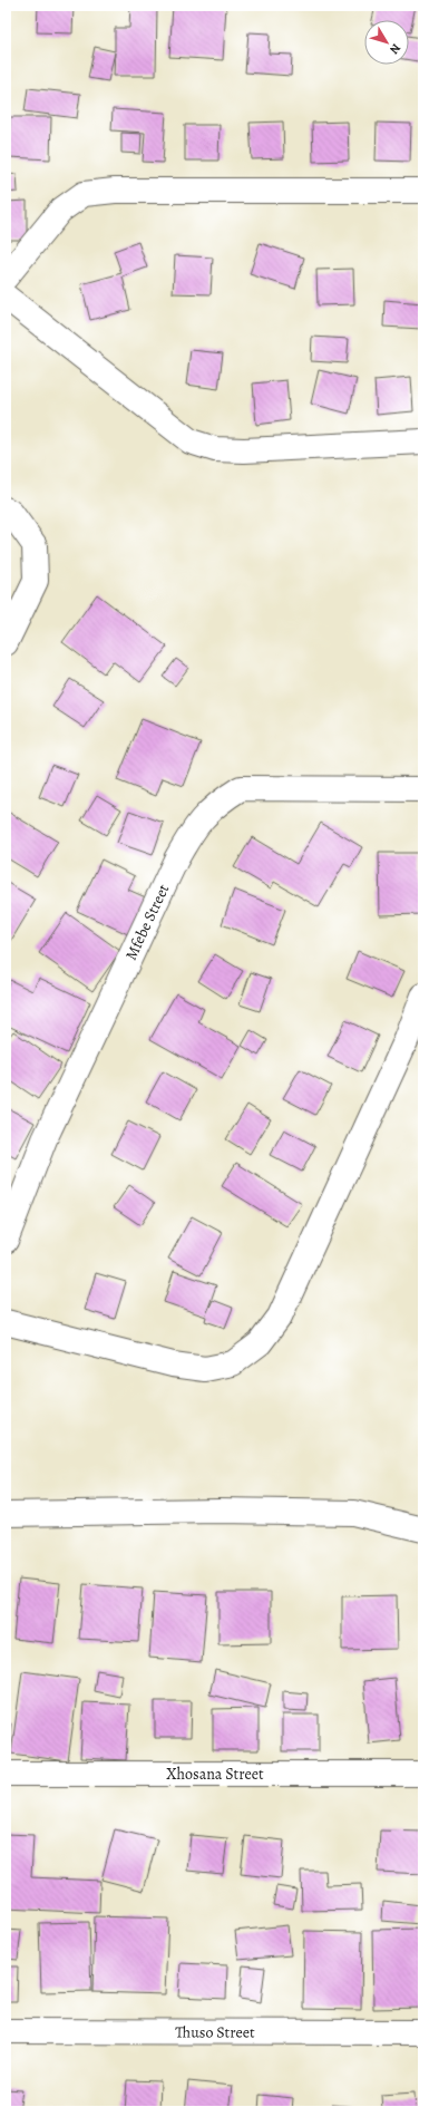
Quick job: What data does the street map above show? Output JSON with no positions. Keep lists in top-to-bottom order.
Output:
{
  "streets": {
    "street": ["Mfebe Street", "Xhosana Street", "Thuso Street"]
  },
  "north": "bottom right"
}
